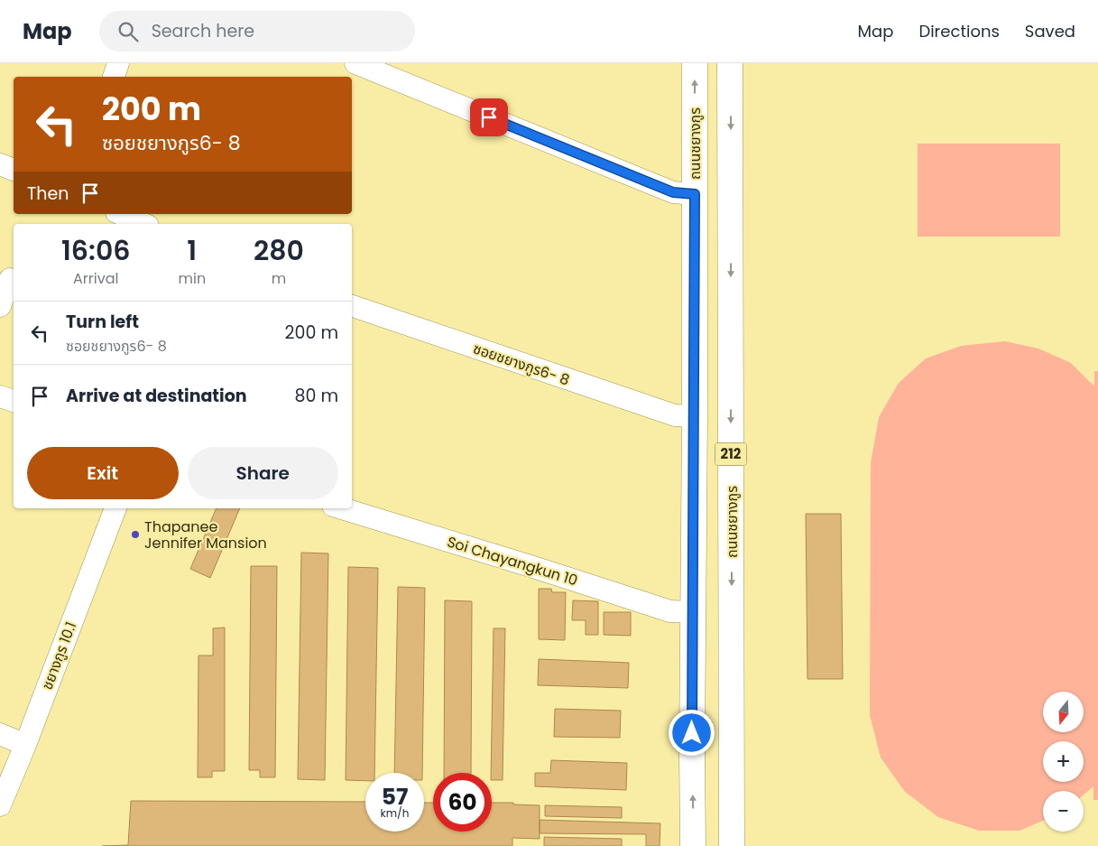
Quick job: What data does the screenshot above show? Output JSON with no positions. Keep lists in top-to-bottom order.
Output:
{
  "streets": {
    "main road": ["ถนนชยางกูร", "212"],
    "street": ["ซอยชยางกูร6- 8", "Soi Chayangkun 10", "ชยางกูร 10.1"]
  },
  "crossings": [
    ["ถนนชยางกูร", "ซอยชยางกูร6- 8"],
    ["ถนนชยางกูร", "Soi Chayangkun 10"]
  ],
  "places": ["Thapanee Jennifer Mansion"],
  "north": "bottom",
  "page": {
    "header": "Map",
    "search": "Search here",
    "nav": ["Map", "Directions", "Saved"],
    "turn": ["200 m", "ซอยชยางกูร6- 8"],
    "then": "Then",
    "eta": [
      "16:06",
      "Arrival",
      "1",
      "min",
      "280",
      "m"
    ],
    "list": [
      {
        "name": "Turn left",
        "note": "ซอยชยางกูร6- 8",
        "value": "200 m"
      },
      {
        "name": "Arrive at destination",
        "value": "80 m"
      }
    ],
    "buttons": ["Exit", "Share"],
    "map_buttons": ["+", "−"],
    "speed": "57 km/h",
    "limit": "60"
  }
}
